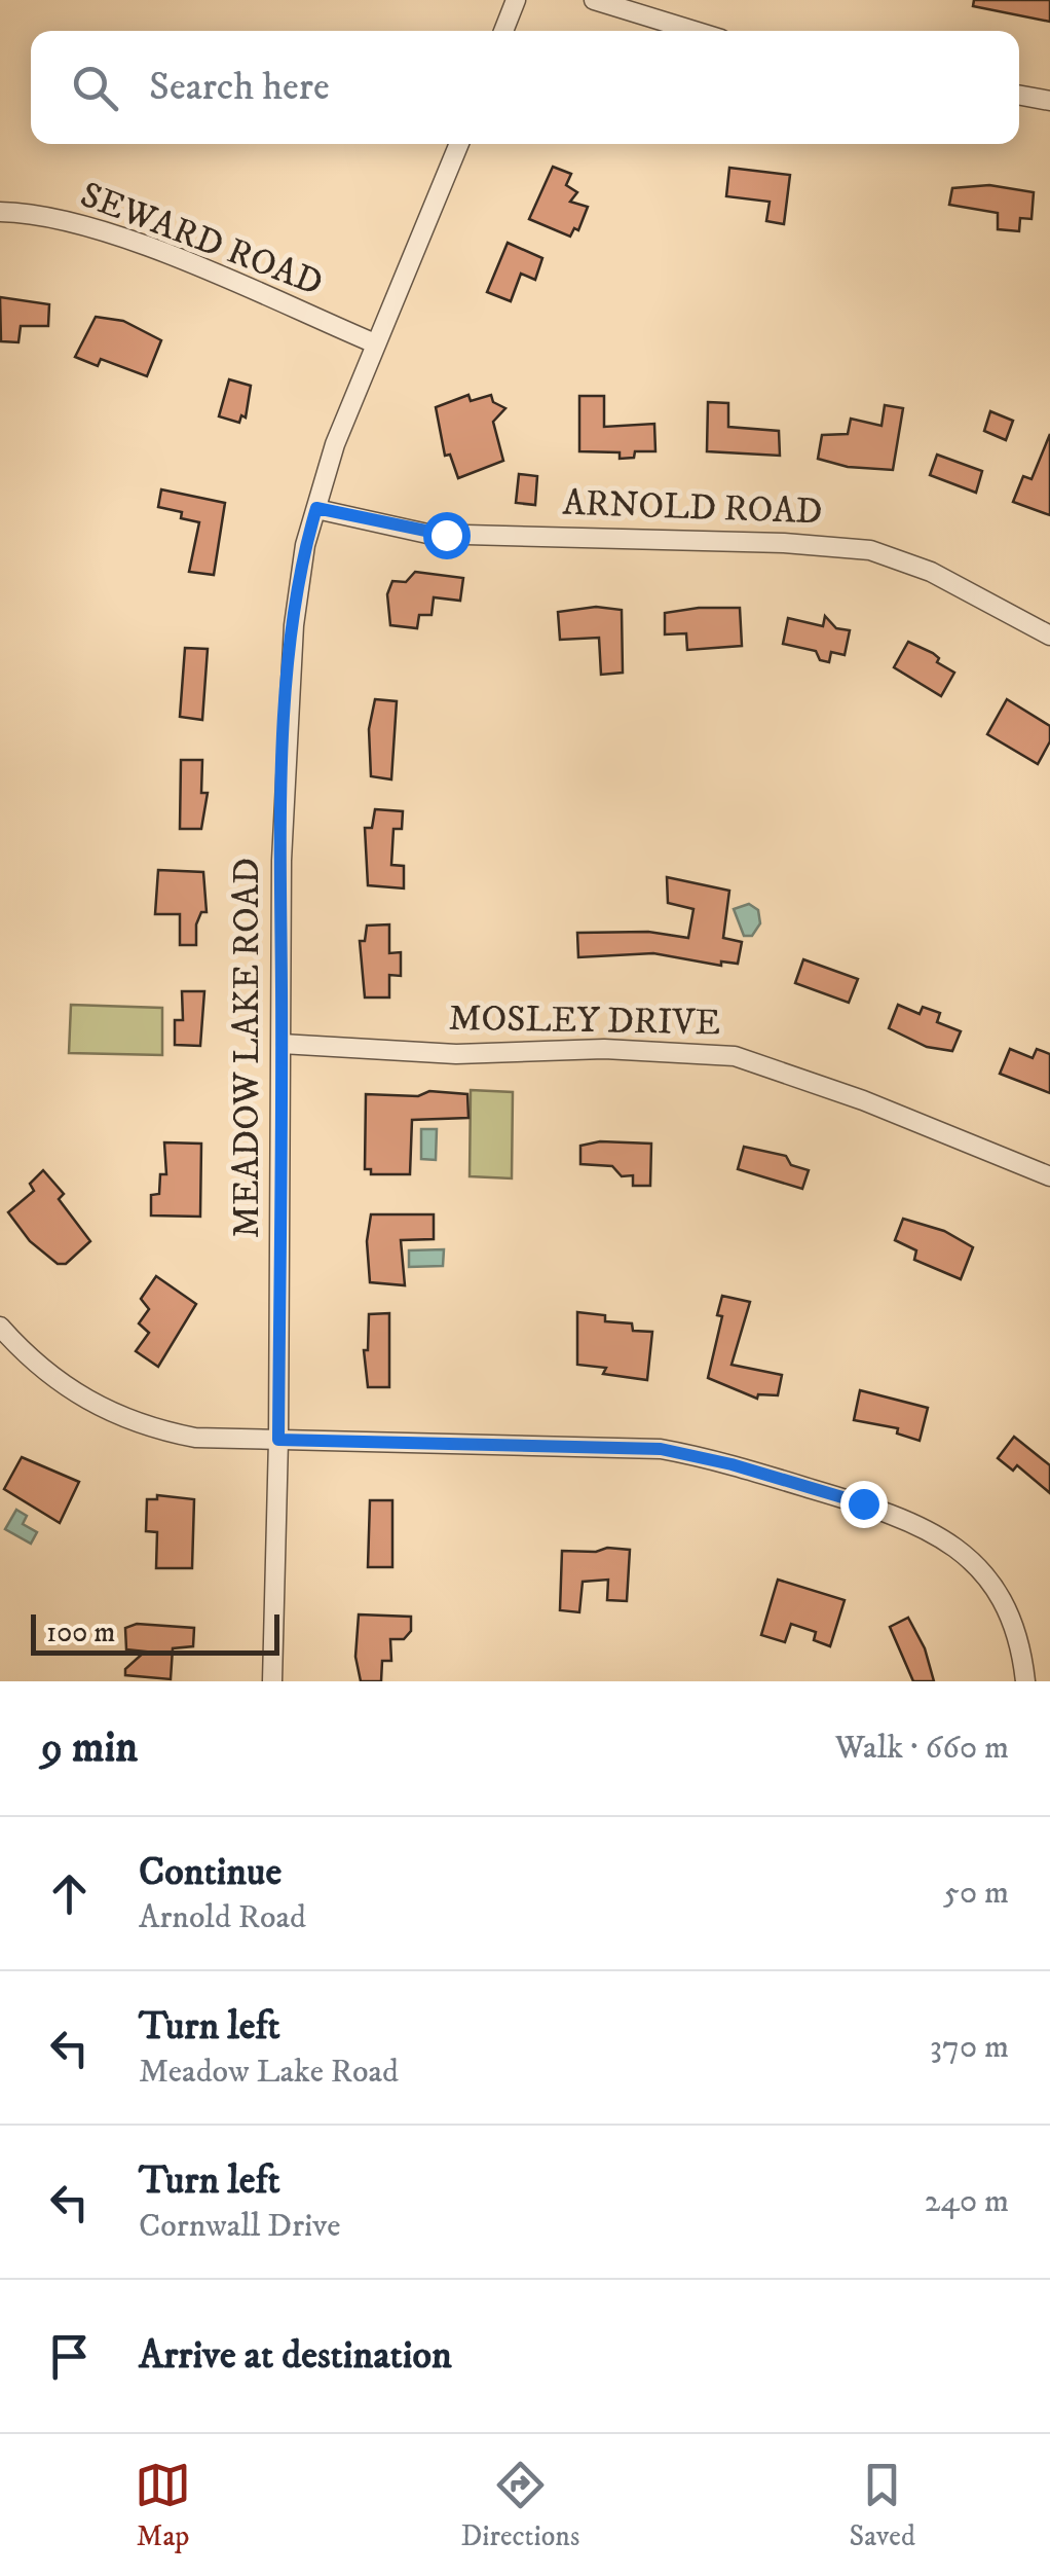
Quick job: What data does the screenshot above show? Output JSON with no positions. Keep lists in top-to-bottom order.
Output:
{
  "streets": {
    "street": [
      "SEWARD ROAD",
      "ARNOLD ROAD",
      "MOSLEY DRIVE",
      "MEADOW LAKE ROAD"
    ]
  },
  "crossings": [
    ["SEWARD ROAD", "MEADOW LAKE ROAD"],
    ["ARNOLD ROAD", "MEADOW LAKE ROAD"],
    ["MOSLEY DRIVE", "MEADOW LAKE ROAD"]
  ],
  "scale_bar": "100 m",
  "page": {
    "search": "Search here",
    "scale": "100 m",
    "heading": ["9 min", "Walk · 660 m"],
    "list": [
      ["Continue", "Arnold Road", "50 m"],
      ["Turn left", "Meadow Lake Road", "370 m"],
      ["Turn left", "Cornwall Drive", "240 m"],
      "Arrive at destination"
    ],
    "nav": ["Map", "Directions", "Saved"]
  }
}
